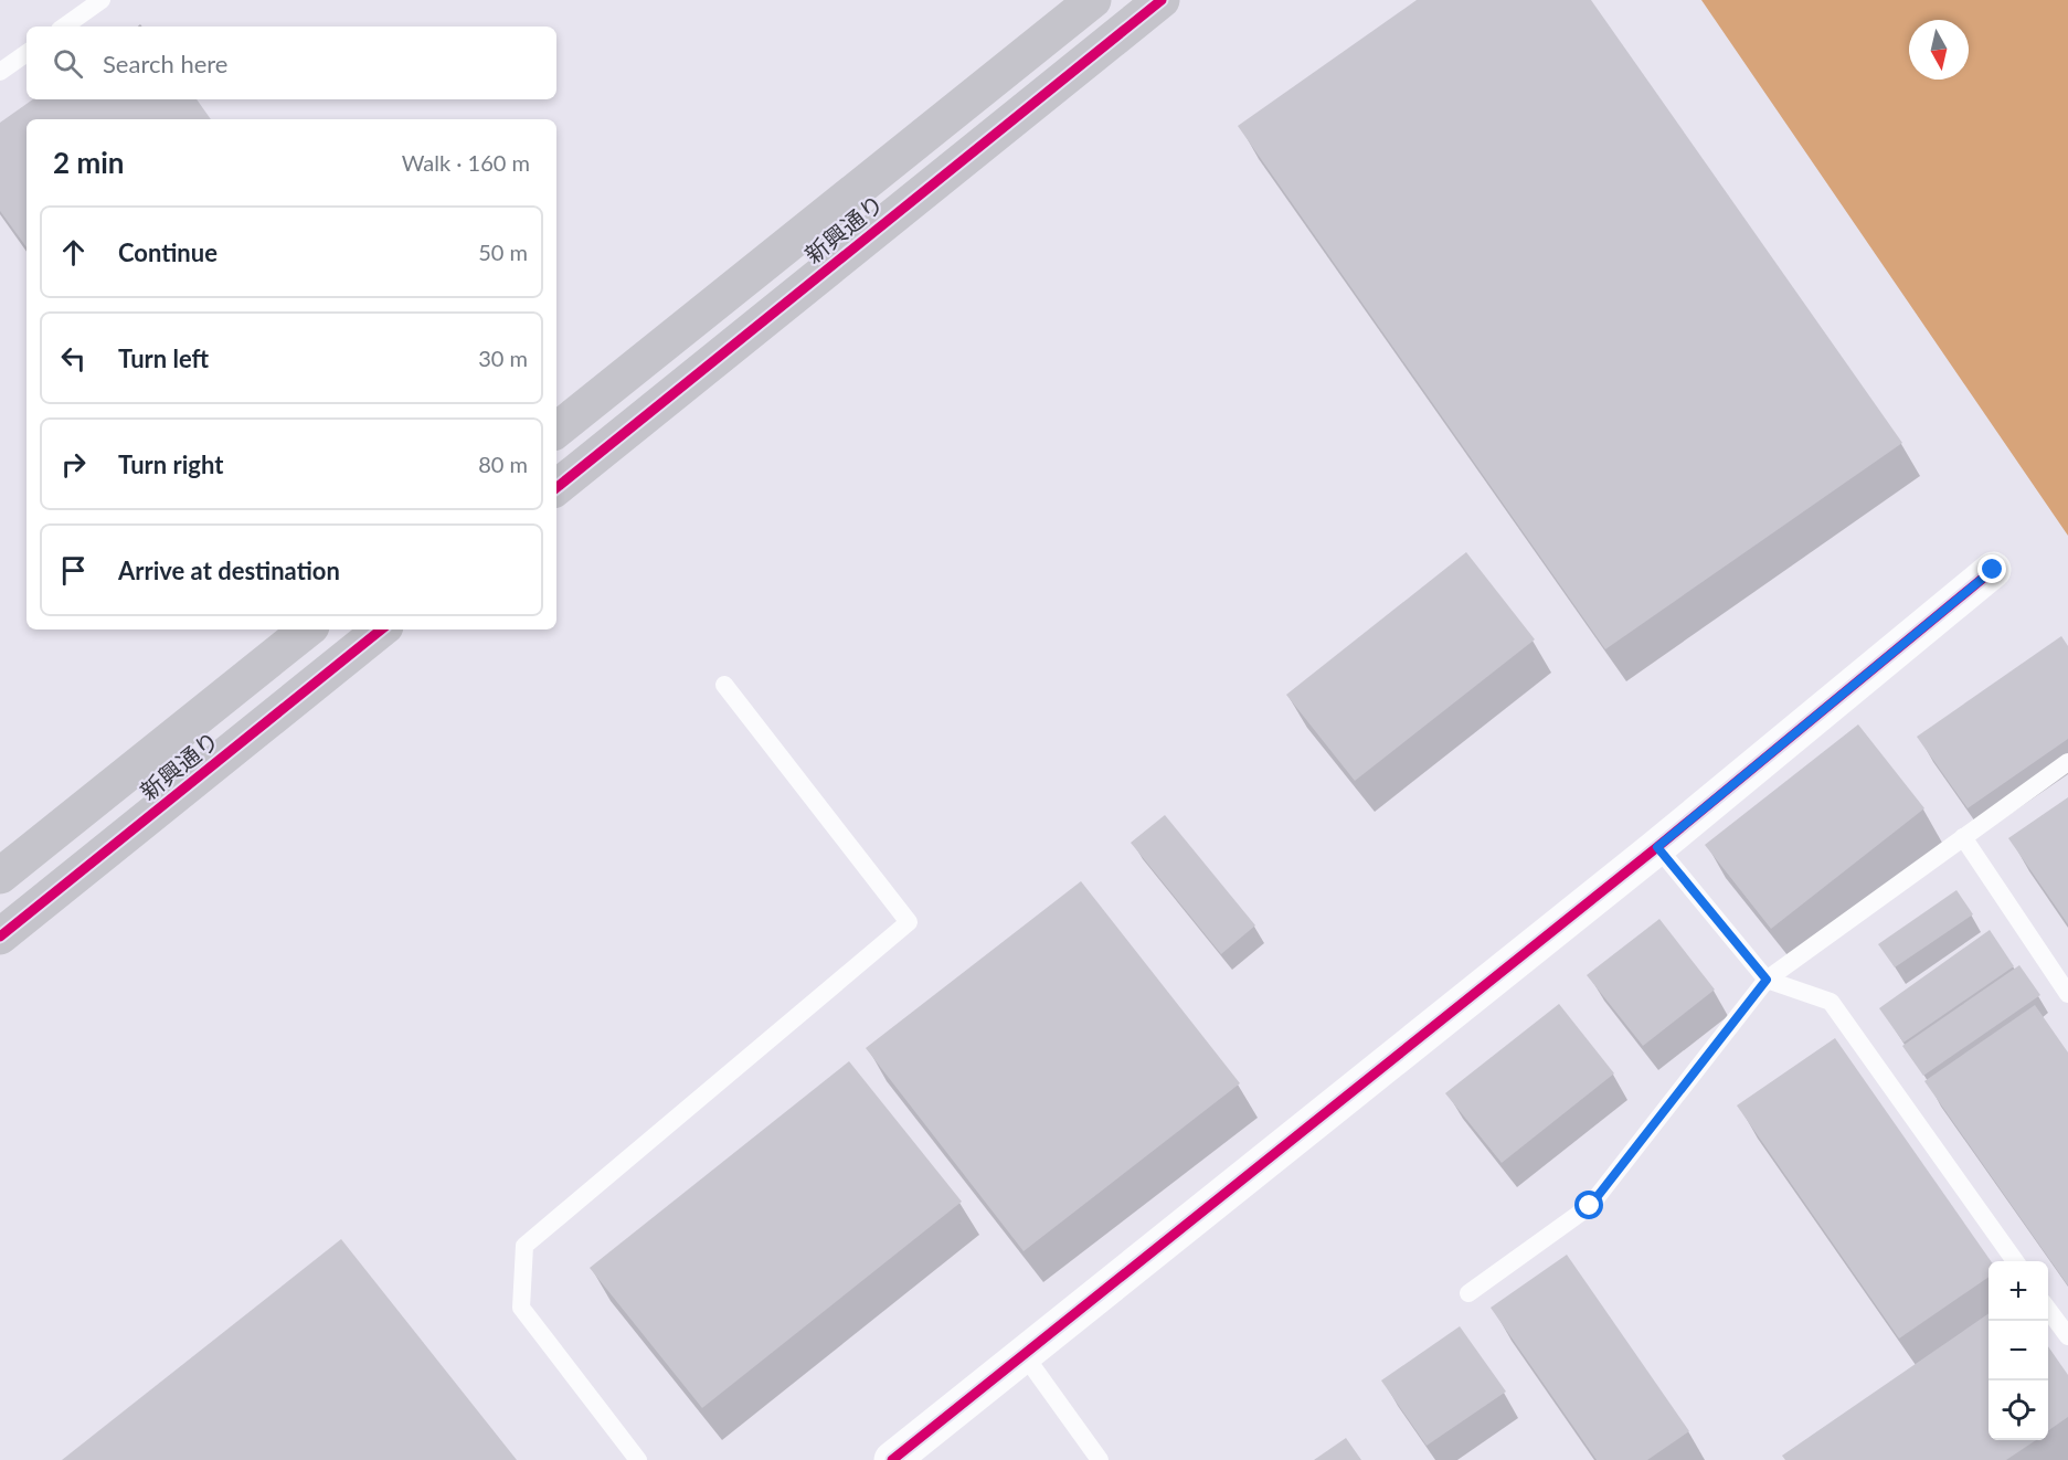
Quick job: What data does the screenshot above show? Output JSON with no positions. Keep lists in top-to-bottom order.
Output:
{
  "streets": {
    "street": ["新興通り"]
  },
  "north": "bottom",
  "page": {
    "search": "Search here",
    "heading": ["2 min", "Walk · 160 m"],
    "list": [
      ["Continue", "50 m"],
      ["Turn left", "30 m"],
      ["Turn right", "80 m"],
      "Arrive at destination"
    ],
    "map_buttons": ["+", "−"]
  }
}
